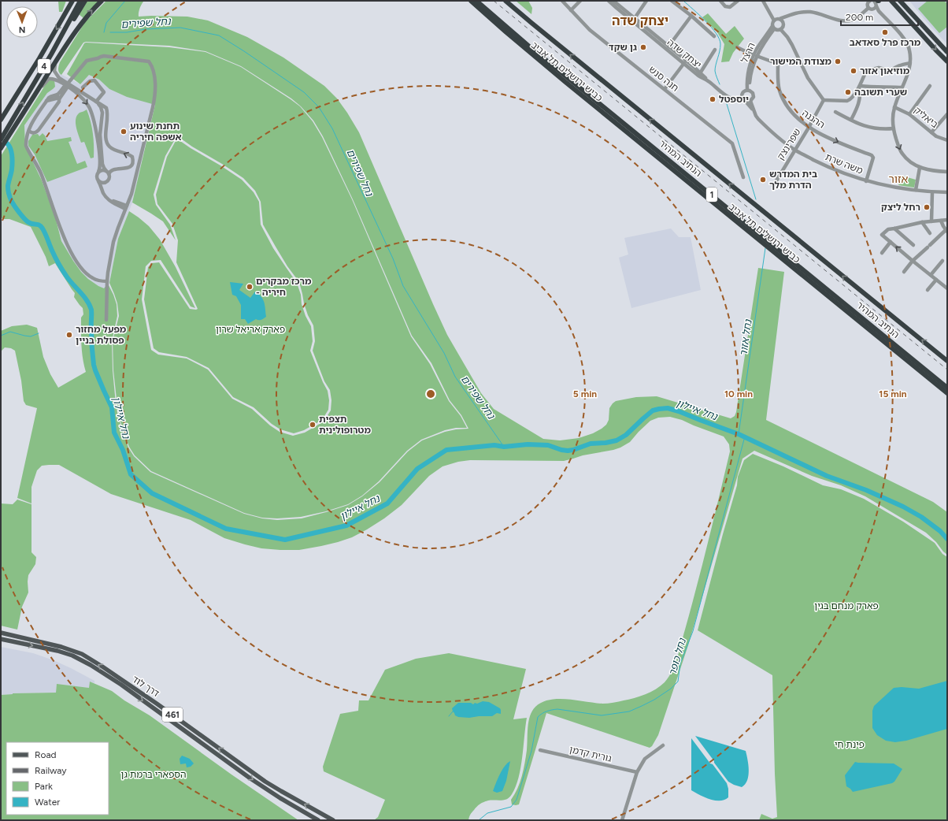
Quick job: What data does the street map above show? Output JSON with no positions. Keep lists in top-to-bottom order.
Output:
{
  "streets": {
    "highway": [
      "4",
      "כביש ירושלים תל אביב",
      "הנתיב המהיר",
      "1"
    ],
    "main road": ["דרך לוד", "461"],
    "street": [
      "הרצל",
      "יצחק שדה",
      "חנה סנש",
      "ביאליק",
      "ההגנה",
      "שפרינצק",
      "משה שרת",
      "גורית קדמן"
    ]
  },
  "crossings": [
    ["הרצל", "יצחק שדה"],
    ["הרצל", "ההגנה"],
    ["הרצל", "משה שרת"],
    ["יצחק שדה", "משה שרת"],
    ["ההגנה", "שפרינצק"],
    ["ההגנה", "משה שרת"],
    ["שפרינצק", "משה שרת"]
  ],
  "districts": ["יצחק שדה", "אזור"],
  "water": [
    "נחל שפירים",
    "נחל אזור",
    "נחל איילון",
    "נחל כופר"
  ],
  "parks": [
    "פארק אריאל שרון",
    "פארק מנחם בגין",
    "פינת חי",
    "הספארי ברמת גן"
  ],
  "places": [
    "מרכז פרל סאדאב",
    "גן שקד",
    "מצודת המישור",
    "מוזיאון אזור",
    "שערי תשובה",
    "יוספטל",
    "תחנת שינוע אשפה חיריה",
    "בית המדרש הדרת מלך",
    "רחל ליצק",
    "מרכז מבקרים - חיריה",
    "מפעל מחזור פסולת בניין",
    "תצפית מטרופולינית"
  ],
  "legend": [
    "Road",
    "Railway",
    "Park",
    "Water"
  ],
  "scale_bar": "200 m",
  "north": "bottom",
  "rings": ["5 min", "10 min", "15 min"]
}
